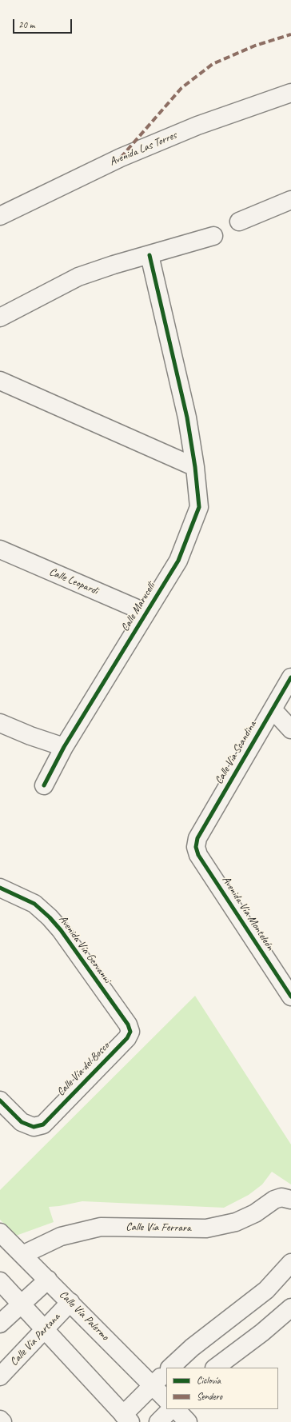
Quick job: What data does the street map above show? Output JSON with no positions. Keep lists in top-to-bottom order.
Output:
{
  "streets": {
    "street": [
      "Avenida Las Torres",
      "Calle Leopardi",
      "Calle Marucelli",
      "Calle Vía Scandina",
      "Avenida Vía Monteleón",
      "Avenida Vía Geovanni",
      "Calle Vía del Bosco",
      "Calle Vía Ferrara",
      "Calle Vía Palermo",
      "Calle Vía Partana"
    ]
  },
  "crossings": [
    ["Calle Leopardi", "Calle Marucelli"],
    ["Calle Vía Scandina", "Avenida Vía Monteleón"],
    ["Avenida Vía Geovanni", "Calle Vía del Bosco"],
    ["Calle Vía Ferrara", "Calle Vía Palermo"],
    ["Calle Vía Palermo", "Calle Vía Partana"]
  ],
  "legend": ["Ciclovía", "Sendero"],
  "scale_bar": "20 m"
}
